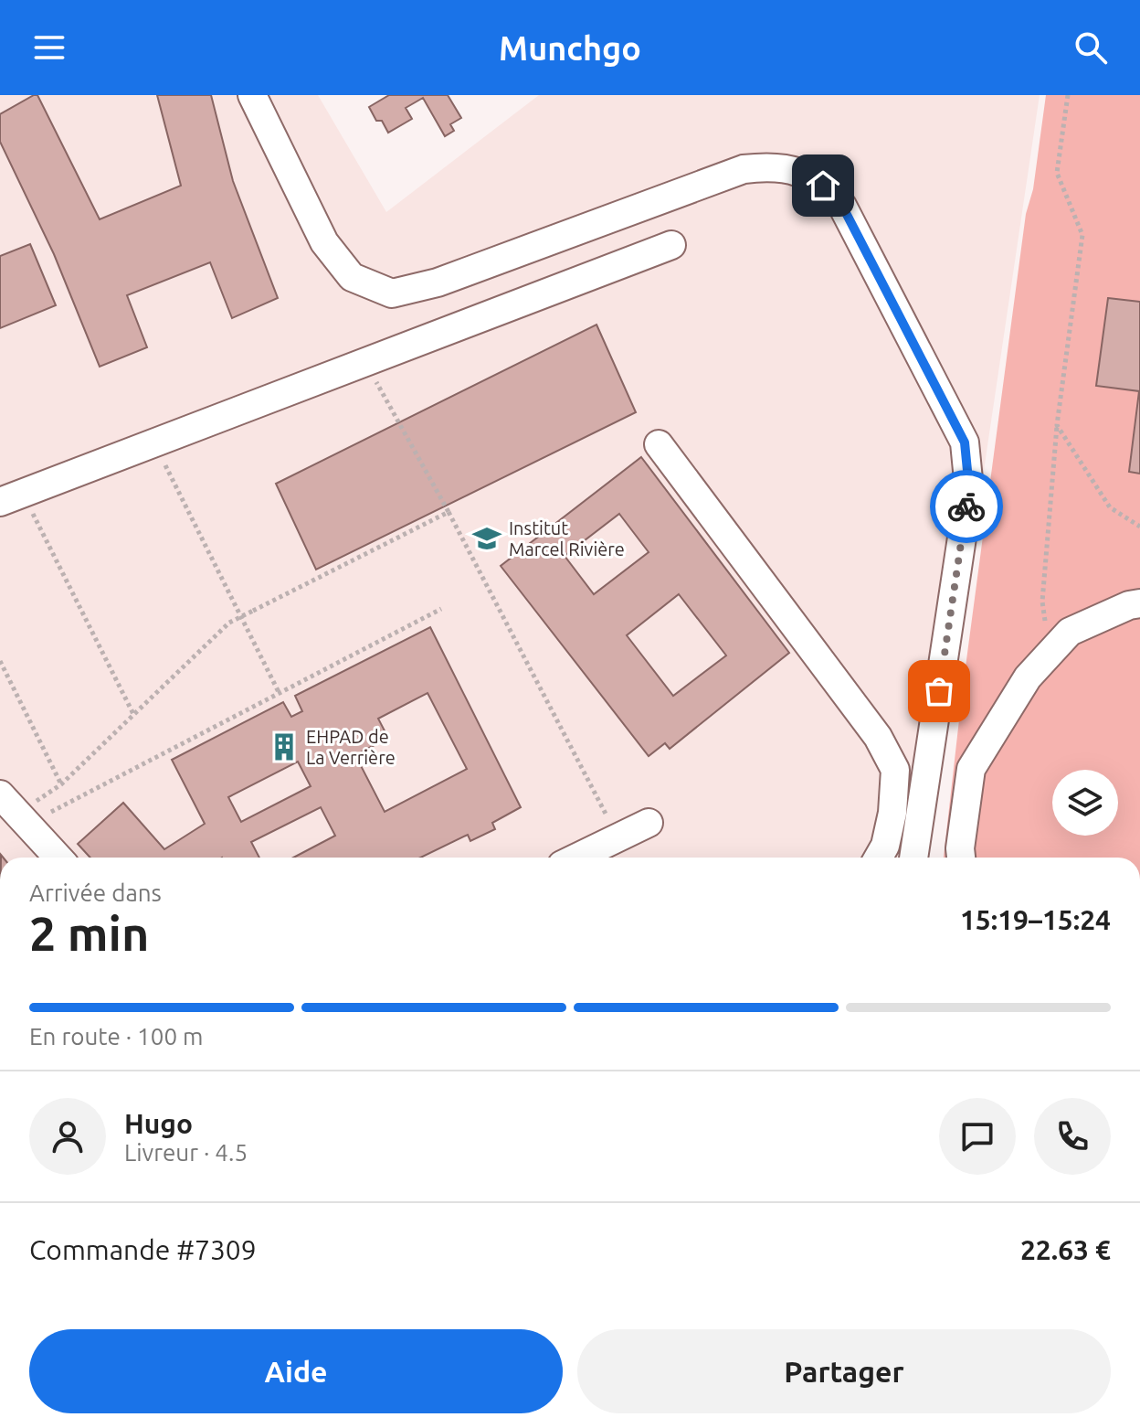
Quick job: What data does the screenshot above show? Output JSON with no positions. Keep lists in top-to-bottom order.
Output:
{
  "places": {
    "school or university": ["Institut Marcel Rivière"],
    "building": ["EHPAD de La Verrière"]
  },
  "page": {
    "header": "Munchgo",
    "heading": ["2 min", "Arrivée dans", "15:19–15:24"],
    "panel": [
      "Hugo",
      "Livreur · 4.5",
      "Commande #7309",
      "22.63 €"
    ],
    "bar": "En route · 100 m",
    "buttons": ["Aide", "Partager"]
  }
}
